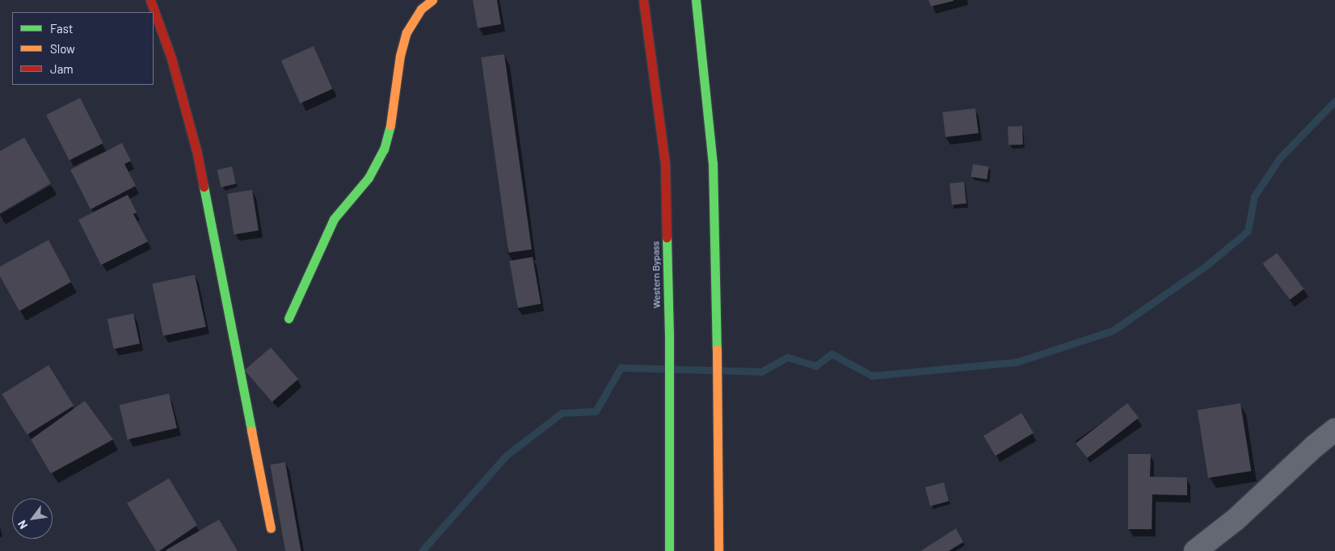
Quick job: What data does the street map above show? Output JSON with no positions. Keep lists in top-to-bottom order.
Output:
{
  "streets": {
    "main road": ["Western Bypass"]
  },
  "legend": ["Fast", "Slow", "Jam"],
  "north": "bottom left"
}
